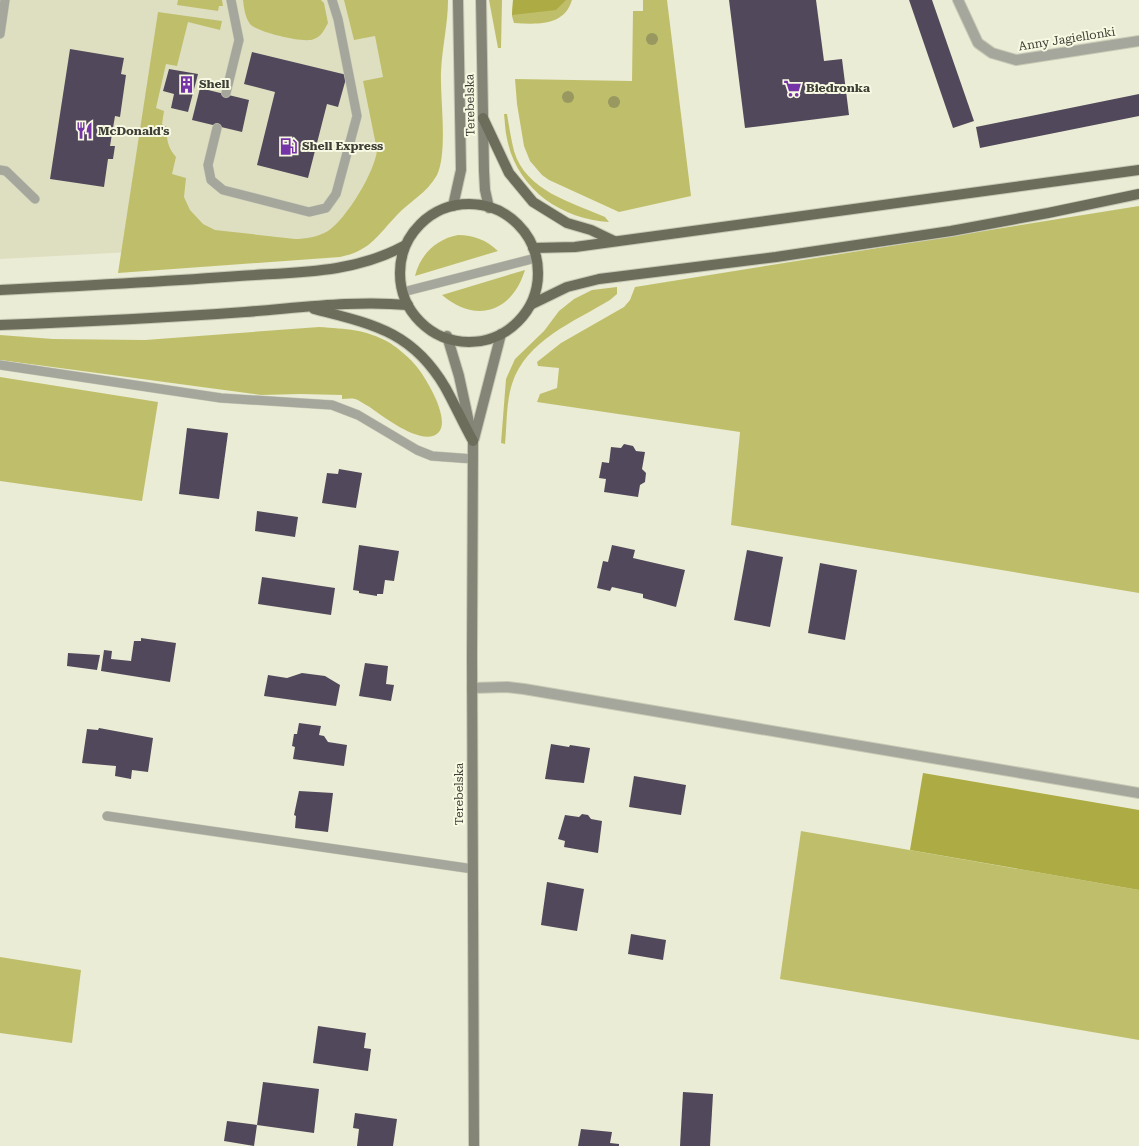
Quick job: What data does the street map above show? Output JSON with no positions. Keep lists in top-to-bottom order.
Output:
{
  "streets": {
    "street": ["Anny Jagiellonki", "Terebelska"]
  },
  "places": {
    "building": ["Shell"],
    "supermarket": ["Biedronka"],
    "restaurant": ["McDonald's"],
    "fuel station": ["Shell Express"]
  }
}
